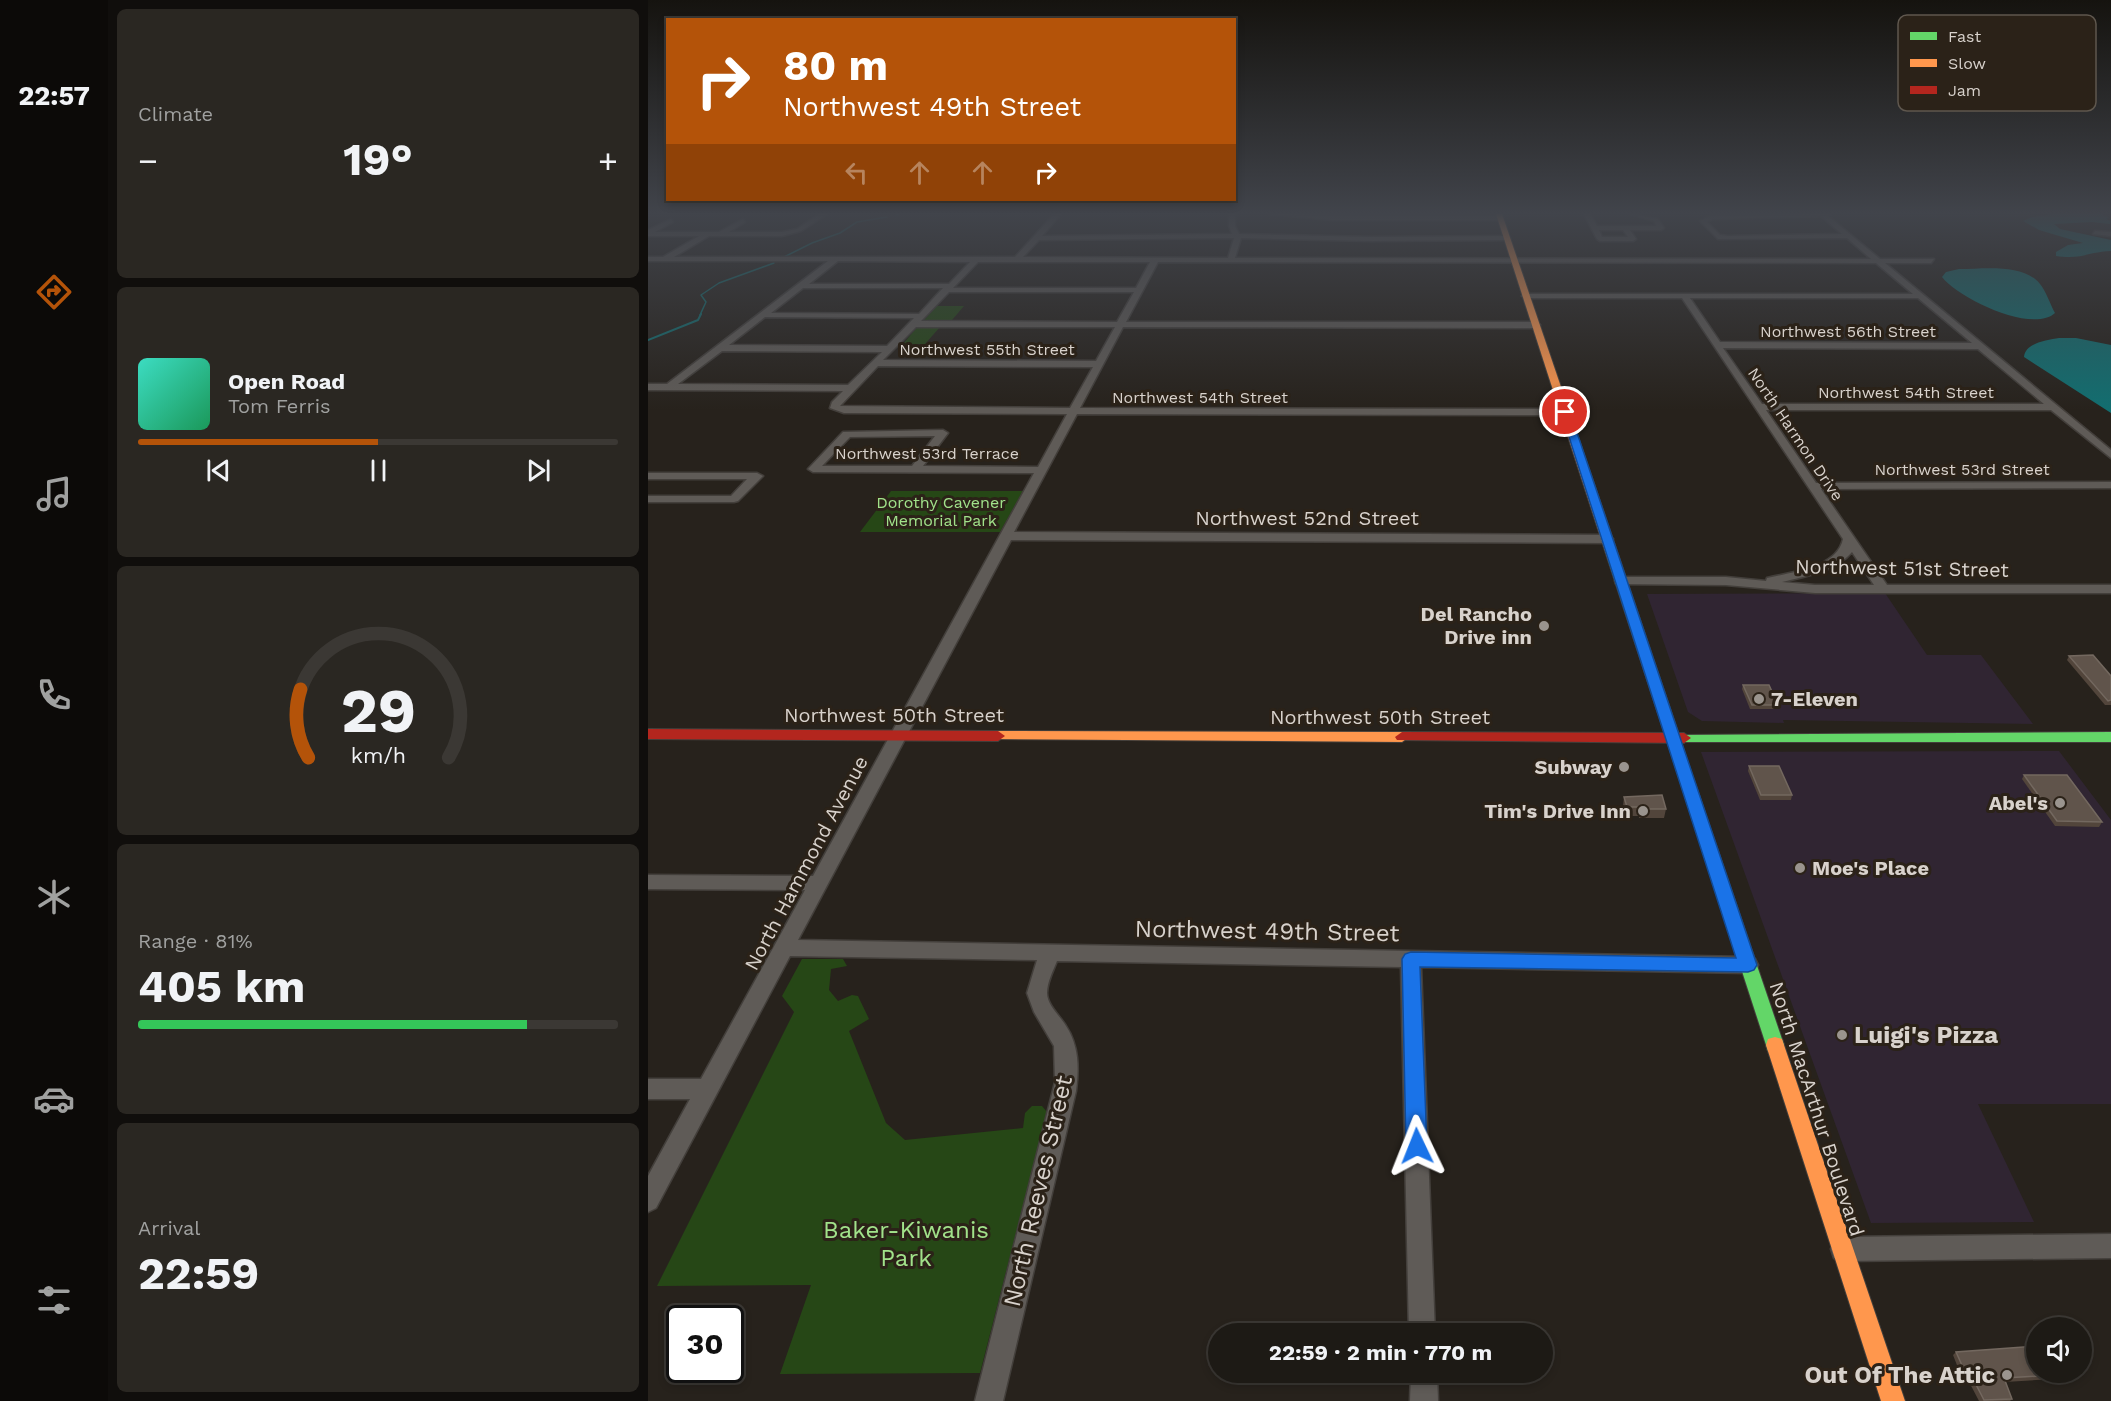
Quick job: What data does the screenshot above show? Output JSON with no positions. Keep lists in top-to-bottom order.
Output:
{
  "streets": {
    "main road": ["Northwest 50th Street", "North MacArthur Boulevard"],
    "street": [
      "Northwest 56th Street",
      "Northwest 55th Street",
      "Northwest 54th Street",
      "North Harmon Drive",
      "Northwest 53rd Terrace",
      "Northwest 53rd Street",
      "Northwest 52nd Street",
      "Northwest 51st Street",
      "North Hammond Avenue",
      "Northwest 49th Street",
      "North Reeves Street"
    ]
  },
  "crossings": [
    ["Northwest 56th Street", "North Harmon Drive"],
    ["Northwest 55th Street", "North Hammond Avenue"],
    ["Northwest 54th Street", "North Harmon Drive"],
    ["Northwest 54th Street", "North Hammond Avenue"],
    ["Northwest 54th Street", "North MacArthur Boulevard"],
    ["North Harmon Drive", "Northwest 53rd Street"],
    ["North Harmon Drive", "Northwest 51st Street"],
    ["Northwest 53rd Terrace", "North Hammond Avenue"],
    ["Northwest 52nd Street", "North Hammond Avenue"],
    ["Northwest 52nd Street", "North MacArthur Boulevard"],
    ["Northwest 51st Street", "North MacArthur Boulevard"],
    ["Northwest 50th Street", "North Hammond Avenue"],
    ["Northwest 50th Street", "North MacArthur Boulevard"],
    ["North Hammond Avenue", "Northwest 49th Street"],
    ["Northwest 49th Street", "North MacArthur Boulevard"],
    ["Northwest 49th Street", "North Reeves Street"]
  ],
  "parks": ["Dorothy Cavener Memorial Park", "Baker-Kiwanis Park"],
  "places": [
    "Del Rancho Drive inn",
    "7-Eleven",
    "Subway",
    "Abel's",
    "Tim's Drive Inn",
    "Moe's Place",
    "Luigi's Pizza",
    "Out Of The Attic"
  ],
  "legend": ["Fast", "Slow", "Jam"],
  "page": {
    "tabs": "22:57",
    "tile": [
      "Climate",
      ["Range · 81%", "405 km"],
      ["Arrival", "22:59"]
    ],
    "turn": ["80 m", "Northwest 49th Street"],
    "heat": ["−", "19°", "+"],
    "song": ["Open Road", "Tom Ferris"],
    "limit": "30",
    "trip": "22:59 · 2 min · 770 m",
    "gauge": ["29", "km/h"]
  }
}
